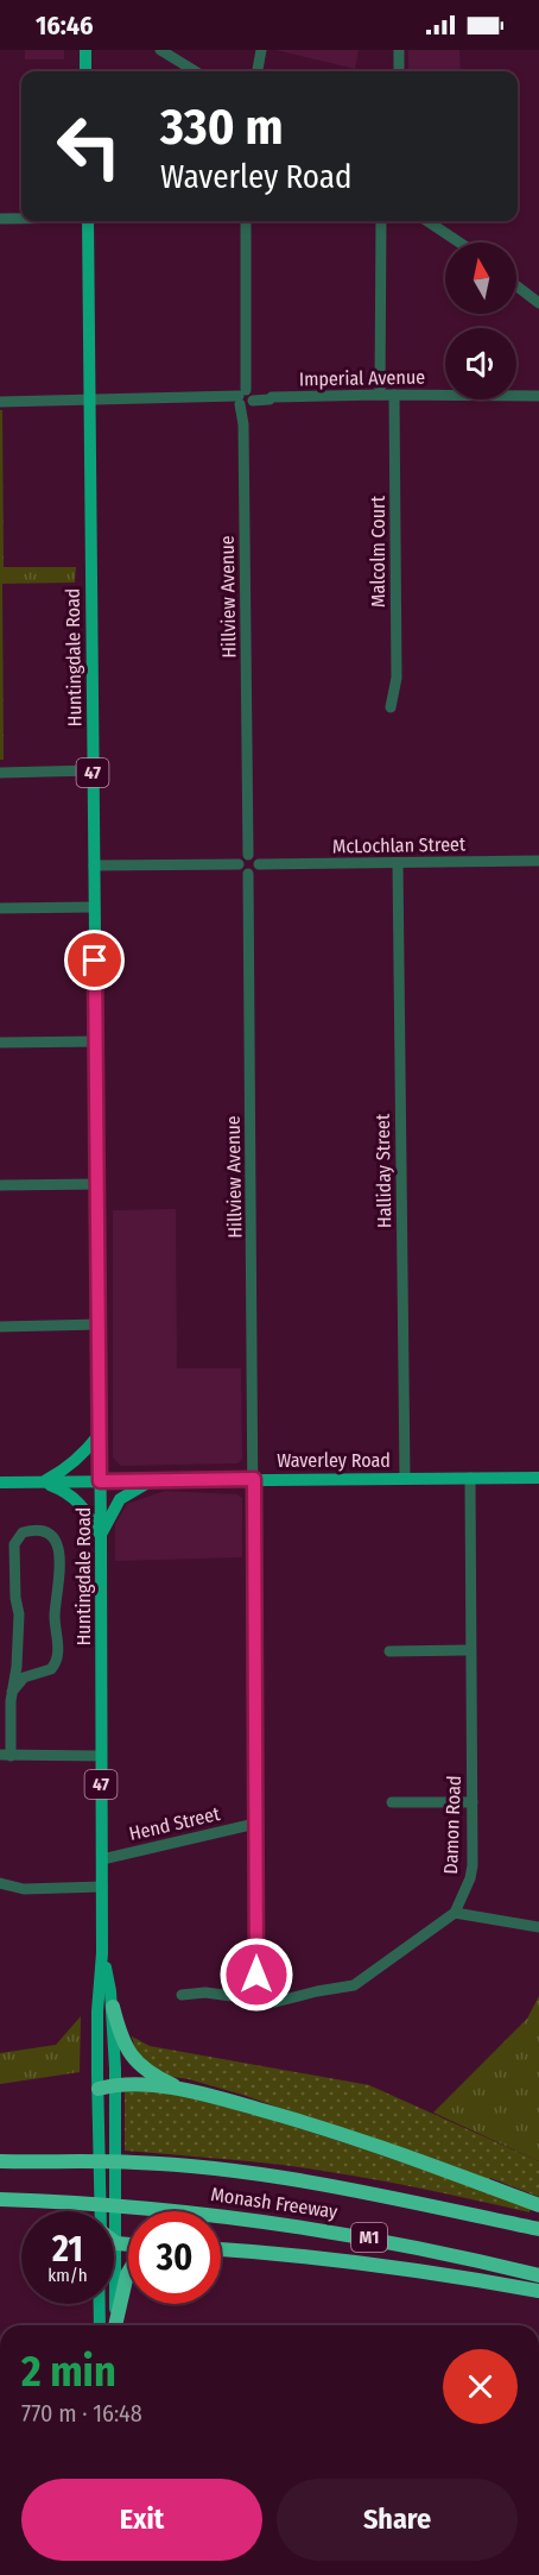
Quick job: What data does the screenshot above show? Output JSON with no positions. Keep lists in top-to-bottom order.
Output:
{
  "streets": {
    "highway": ["Monash Freeway", "M1"],
    "main road": ["Huntingdale Road", "47", "Waverley Road"],
    "street": [
      "Imperial Avenue",
      "Malcolm Court",
      "Hillview Avenue",
      "McLochlan Street",
      "Halliday Street",
      "Hend Street",
      "Damon Road"
    ]
  },
  "crossings": [
    ["Imperial Avenue", "Malcolm Court"],
    ["Imperial Avenue", "Hillview Avenue"],
    ["Imperial Avenue", "Huntingdale Road"],
    ["Hillview Avenue", "McLochlan Street"],
    ["Hillview Avenue", "Waverley Road"],
    ["Hillview Avenue", "Hend Street"],
    ["Huntingdale Road", "Waverley Road"],
    ["Huntingdale Road", "Hend Street"],
    ["McLochlan Street", "Halliday Street"],
    ["Halliday Street", "Waverley Road"],
    ["Waverley Road", "Damon Road"]
  ],
  "north": "top",
  "page": {
    "status": "16:46",
    "turn": ["330 m", "Waverley Road"],
    "speed": "21 km/h",
    "limit": "30",
    "heading": ["2 min", "770 m · 16:48"],
    "buttons": ["Exit", "Share"]
  }
}
